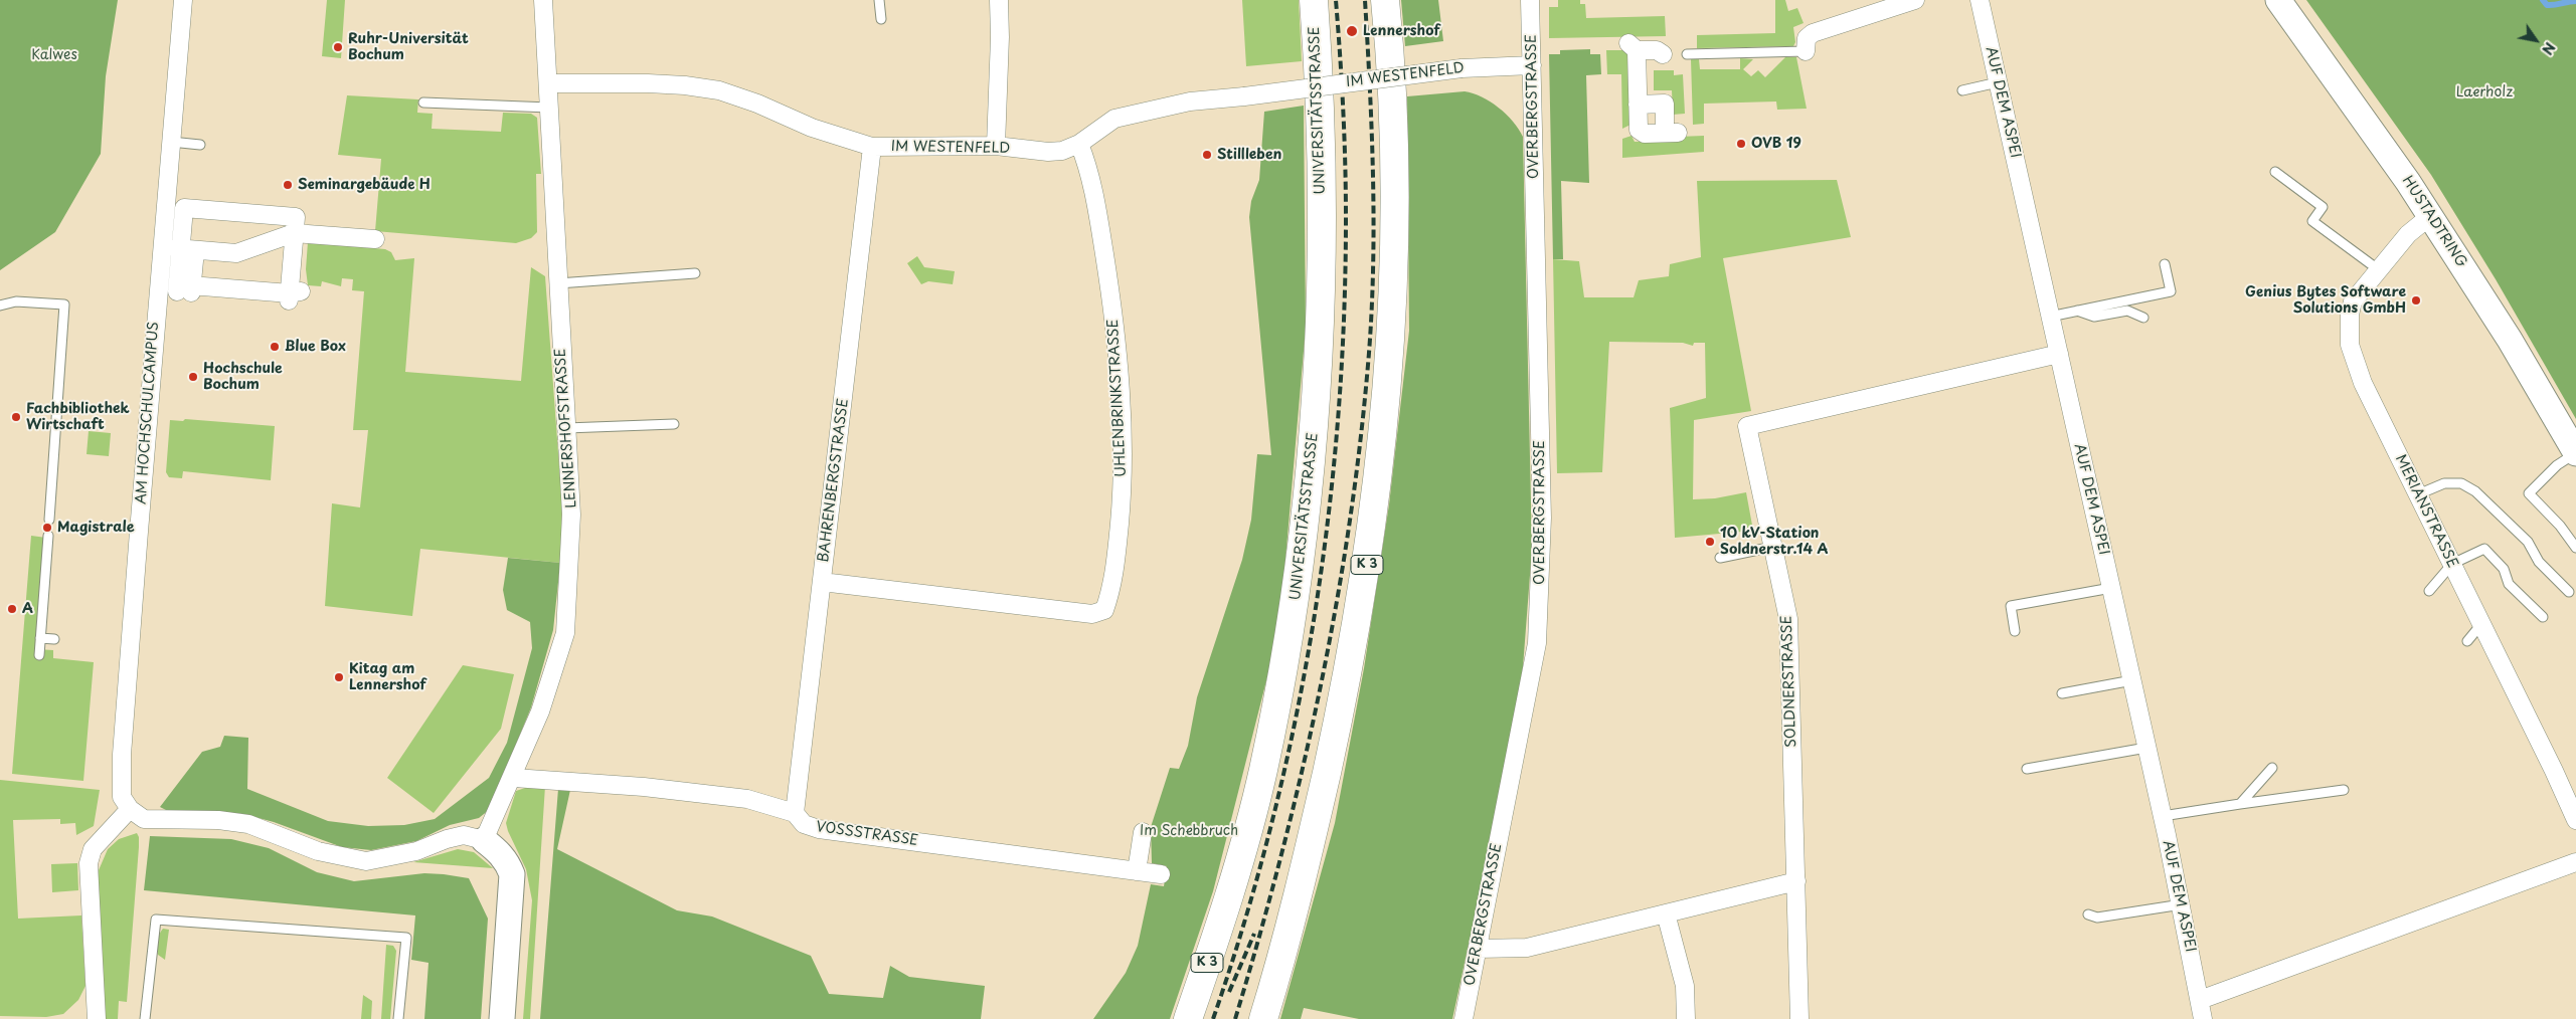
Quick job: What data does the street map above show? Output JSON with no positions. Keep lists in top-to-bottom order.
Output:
{
  "streets": {
    "highway": ["UNIVERSITÄTSSTRASSE", "K 3"],
    "street": [
      "IM WESTENFELD",
      "AUF DEM ASPEI",
      "OVERBERGSTRASSE",
      "HUSTADTRING",
      "UHLENBRINKSTRASSE",
      "AM HOCHSCHULCAMPUS",
      "LENNERSHOFSTRASSE",
      "BAHRENBERGSTRASSE",
      "MERIANSTRASSE",
      "SOLDNERSTRASSE",
      "VOSSSTRASSE"
    ]
  },
  "crossings": [
    ["IM WESTENFELD", "OVERBERGSTRASSE"],
    ["IM WESTENFELD", "UHLENBRINKSTRASSE"],
    ["IM WESTENFELD", "LENNERSHOFSTRASSE"],
    ["IM WESTENFELD", "BAHRENBERGSTRASSE"],
    ["AUF DEM ASPEI", "SOLDNERSTRASSE"],
    ["HUSTADTRING", "MERIANSTRASSE"],
    ["UHLENBRINKSTRASSE", "BAHRENBERGSTRASSE"],
    ["LENNERSHOFSTRASSE", "VOSSSTRASSE"],
    ["BAHRENBERGSTRASSE", "VOSSSTRASSE"]
  ],
  "parks": ["Kalwes", "Laerholz", "Im Schebbruch"],
  "places": [
    "Lennershof",
    "Ruhr-Universität Bochum",
    "OVB 19",
    "Stillleben",
    "Seminargebäude H",
    "Genius Bytes Software Solutions GmbH",
    "Blue Box",
    "Hochschule Bochum",
    "Fachbibliothek Wirtschaft",
    "Magistrale",
    "10 kV-Station Soldnerstr.14 A",
    "A",
    "Kitag am Lennershof"
  ],
  "north": "bottom right"
}
